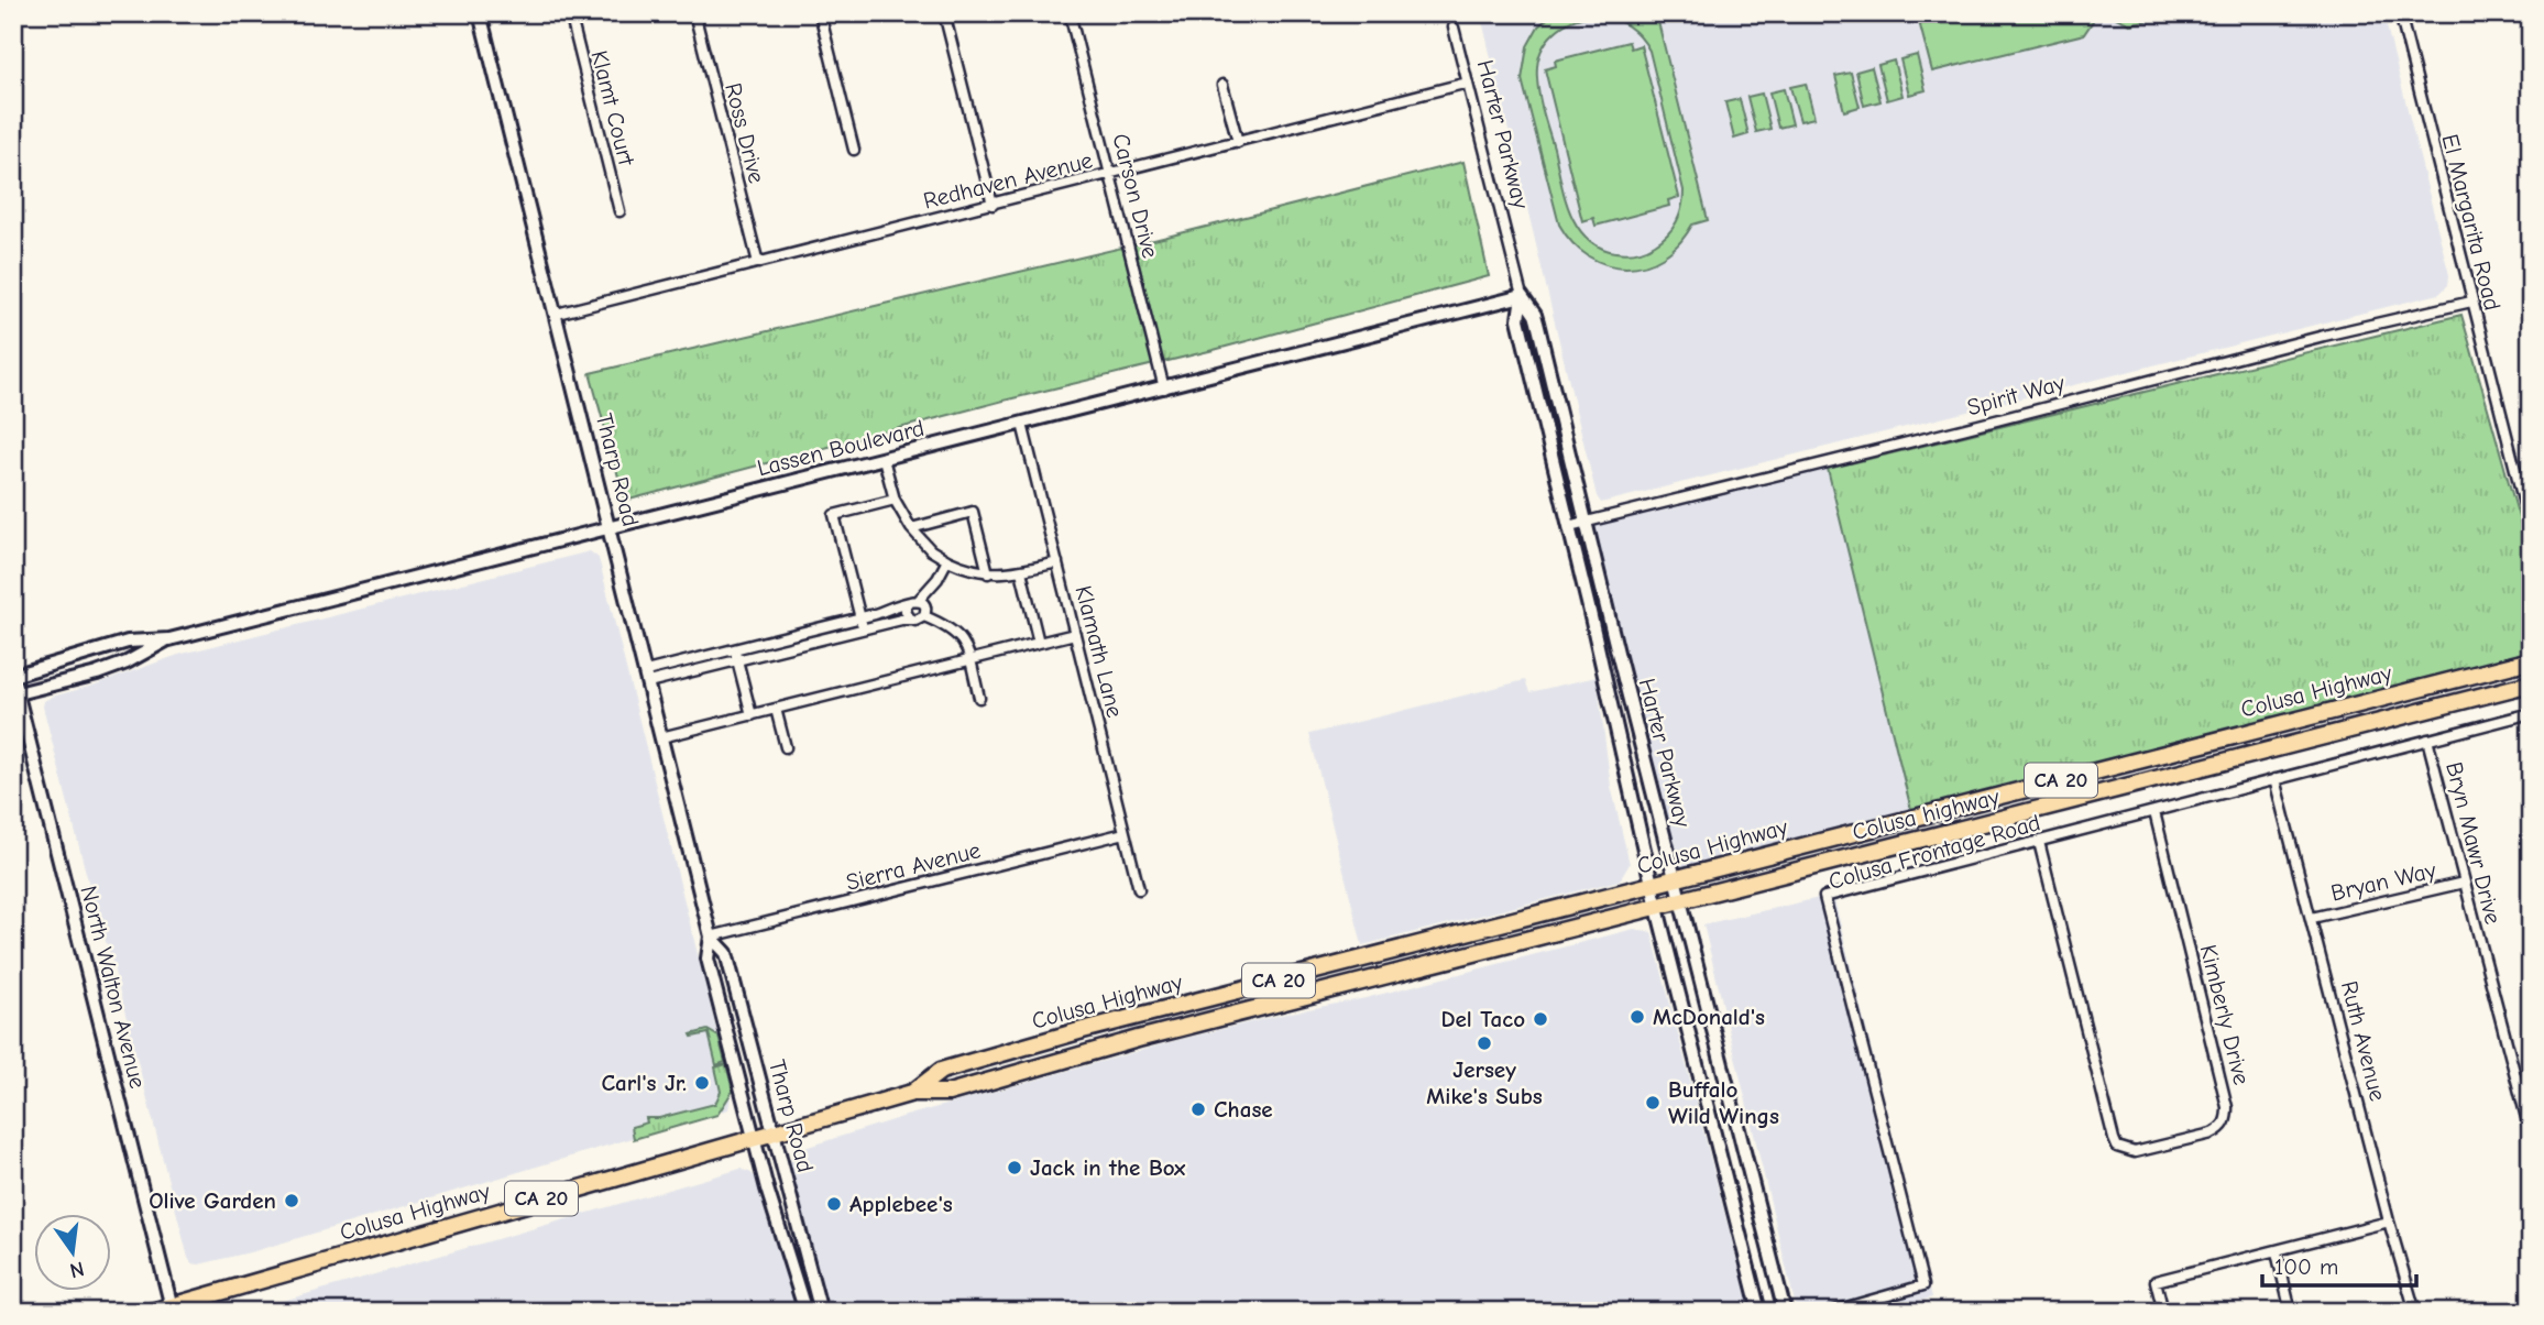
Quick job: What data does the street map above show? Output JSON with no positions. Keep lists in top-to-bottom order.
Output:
{
  "streets": {
    "highway": ["Colusa Highway", "CA 20", "Colusa highway"],
    "street": [
      "Klamt Court",
      "Ross Drive",
      "Harter Parkway",
      "Redhaven Avenue",
      "Carson Drive",
      "El Margarita Road",
      "Spirit Way",
      "Lassen Boulevard",
      "Tharp Road",
      "Klamath Lane",
      "Bryn Mawr Drive",
      "Colusa Frontage Road",
      "Sierra Avenue",
      "Bryan Way",
      "North Walton Avenue",
      "Kimberly Drive",
      "Ruth Avenue"
    ]
  },
  "crossings": [
    ["Ross Drive", "Redhaven Avenue"],
    ["Harter Parkway", "Redhaven Avenue"],
    ["Harter Parkway", "Spirit Way"],
    ["Harter Parkway", "Lassen Boulevard"],
    ["Harter Parkway", "Colusa Highway"],
    ["Harter Parkway", "Colusa highway"],
    ["Redhaven Avenue", "Carson Drive"],
    ["Redhaven Avenue", "Tharp Road"],
    ["Carson Drive", "Lassen Boulevard"],
    ["El Margarita Road", "Spirit Way"],
    ["Lassen Boulevard", "Tharp Road"],
    ["Lassen Boulevard", "Klamath Lane"],
    ["Lassen Boulevard", "North Walton Avenue"],
    ["Tharp Road", "Colusa Highway"],
    ["Tharp Road", "Sierra Avenue"],
    ["Klamath Lane", "Sierra Avenue"],
    ["Colusa Highway", "Colusa highway"],
    ["Colusa Highway", "North Walton Avenue"],
    ["Bryn Mawr Drive", "Colusa Frontage Road"],
    ["Bryn Mawr Drive", "Bryan Way"],
    ["Colusa Frontage Road", "Kimberly Drive"],
    ["Colusa Frontage Road", "Ruth Avenue"],
    ["Bryan Way", "Ruth Avenue"]
  ],
  "places": [
    "McDonald's",
    "Del Taco",
    "Jersey Mike's Subs",
    "Carl's Jr.",
    "Buffalo Wild Wings",
    "Chase",
    "Jack in the Box",
    "Olive Garden",
    "Applebee's"
  ],
  "scale_bar": "100 m",
  "north": "bottom"
}
